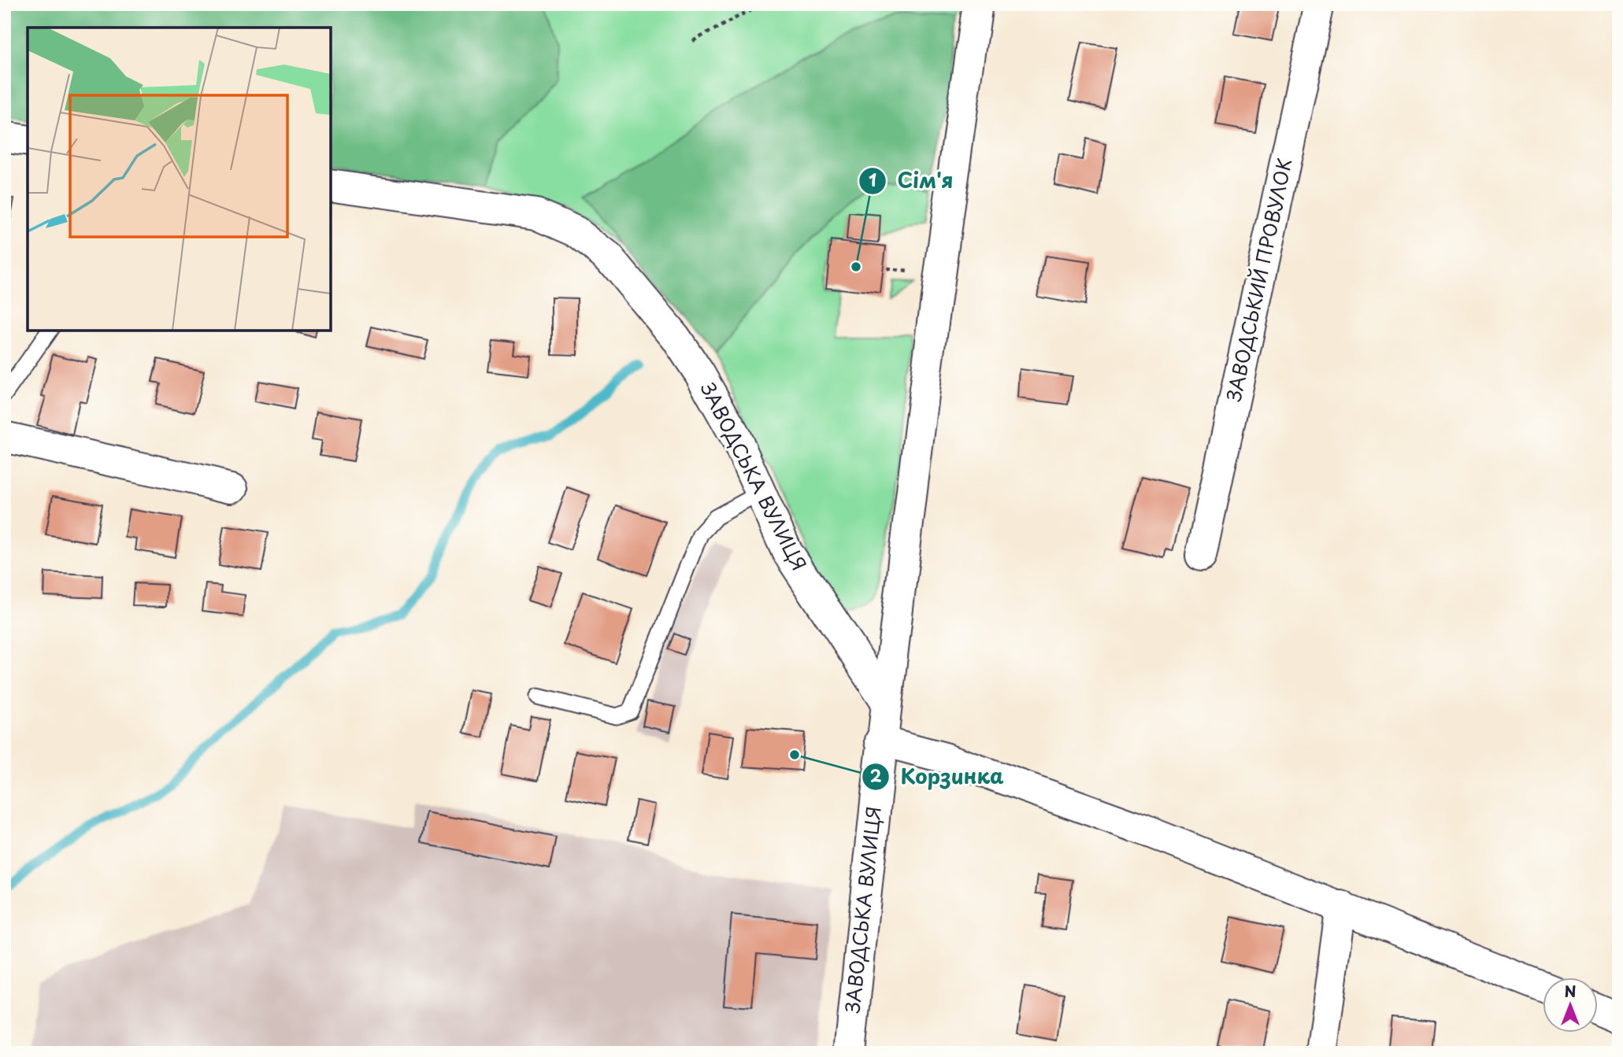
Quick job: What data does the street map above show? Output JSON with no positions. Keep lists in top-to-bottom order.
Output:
{
  "streets": {
    "street": ["ЗАВОДСЬКИЙ ПРОВУЛОК", "ЗАВОДСЬКА ВУЛИЦЯ"]
  },
  "places": ["Сім'я", "Корзинка"],
  "north": "top"
}
